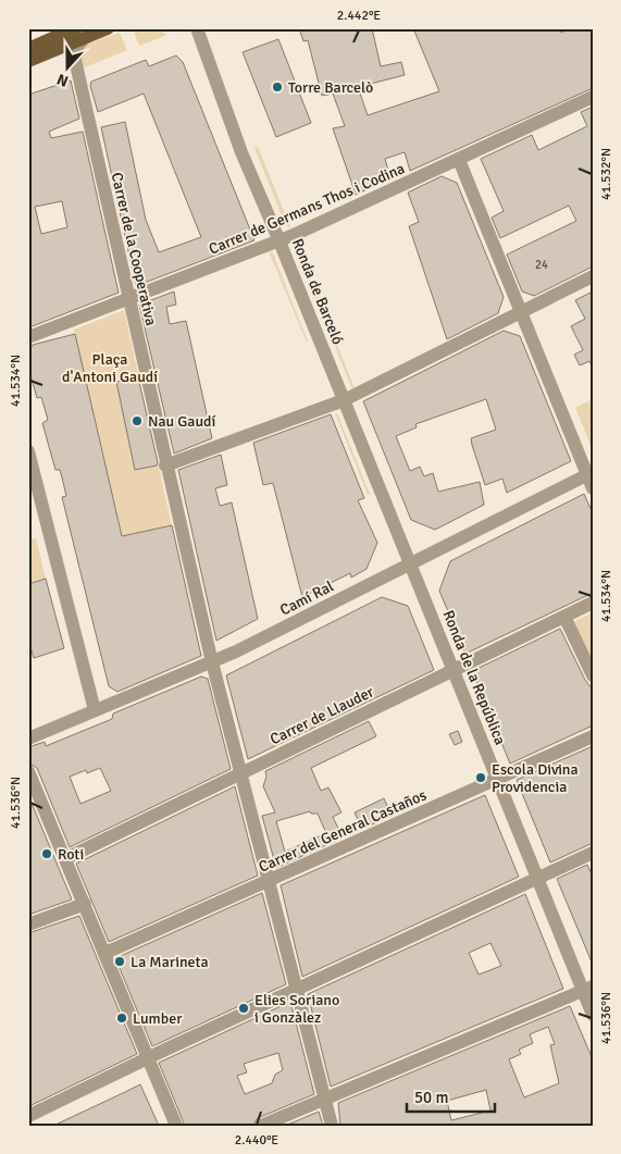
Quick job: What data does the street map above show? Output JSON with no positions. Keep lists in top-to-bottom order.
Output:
{
  "streets": {
    "street": [
      "Carrer de Germans Thos i Codina",
      "Carrer de la Cooperativa",
      "Ronda de Barceló",
      "Camí Ral",
      "Ronda de la República",
      "Carrer de Llauder",
      "Carrer del General Castaños"
    ]
  },
  "crossings": [
    ["Carrer de Germans Thos i Codina", "Carrer de la Cooperativa"],
    ["Carrer de Germans Thos i Codina", "Ronda de Barceló"],
    ["Carrer de la Cooperativa", "Camí Ral"],
    ["Carrer de la Cooperativa", "Carrer de Llauder"],
    ["Carrer de la Cooperativa", "Carrer del General Castaños"],
    ["Ronda de Barceló", "Camí Ral"],
    ["Ronda de Barceló", "Ronda de la República"],
    ["Camí Ral", "Ronda de la República"],
    ["Ronda de la República", "Carrer de Llauder"],
    ["Ronda de la República", "Carrer del General Castaños"]
  ],
  "parks": ["Plaça d'Antoni Gaudí"],
  "places": [
    "Torre Barcelò",
    "Nau Gaudí",
    "Escola Divina Providencia",
    "Roti",
    "La Marineta",
    "Elies Soriano i Gonzàlez",
    "Lumber"
  ],
  "house_numbers": ["24"],
  "scale_bar": "50 m",
  "north": "bottom",
  "coordinates": [
    "2.442°E",
    "41.532°N",
    "41.534°N",
    "41.536°N",
    "2.440°E"
  ]
}
